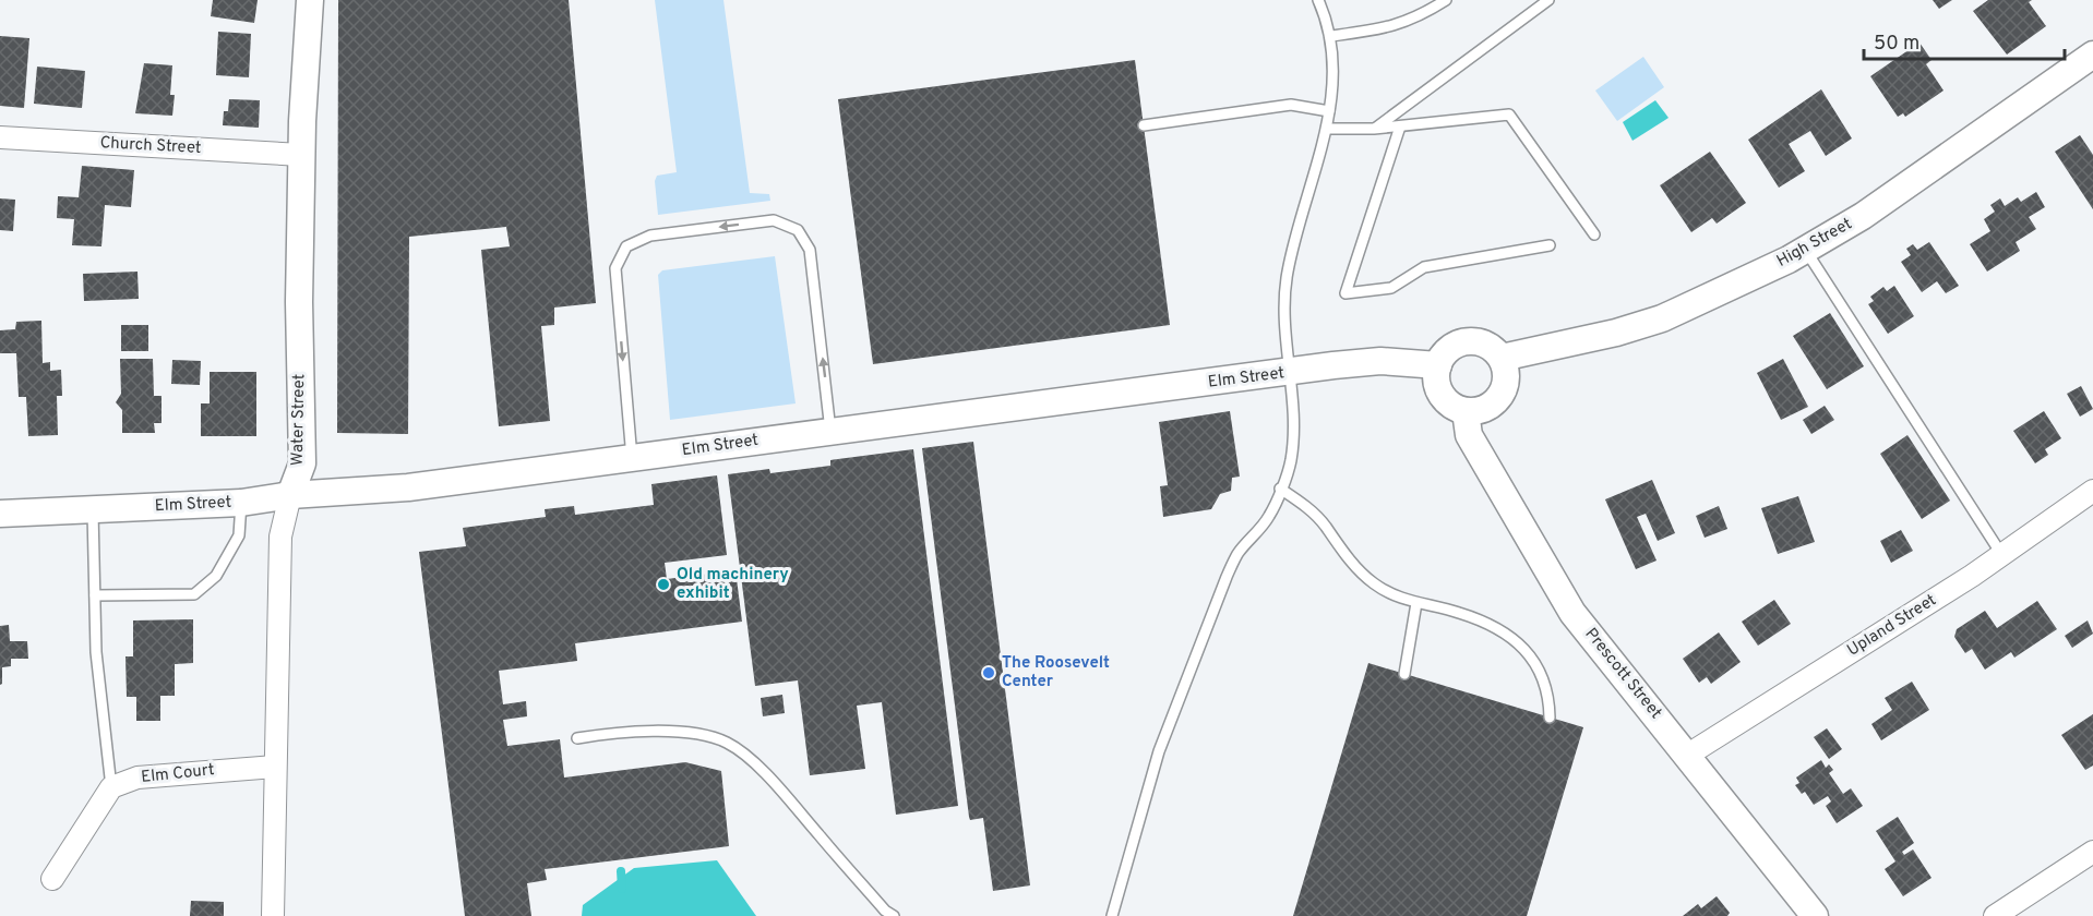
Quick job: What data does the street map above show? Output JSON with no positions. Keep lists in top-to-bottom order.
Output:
{
  "streets": {
    "street": [
      "Church Street",
      "High Street",
      "Elm Street",
      "Water Street",
      "Upland Street",
      "Prescott Street",
      "Elm Court"
    ]
  },
  "crossings": [
    ["Church Street", "Water Street"],
    ["High Street", "Elm Street"],
    ["High Street", "Prescott Street"],
    ["Elm Street", "Water Street"],
    ["Elm Street", "Prescott Street"],
    ["Water Street", "Elm Court"],
    ["Upland Street", "Prescott Street"]
  ],
  "places": ["Old machinery exhibit", "The Roosevelt Center"],
  "scale_bar": "50 m"
}
